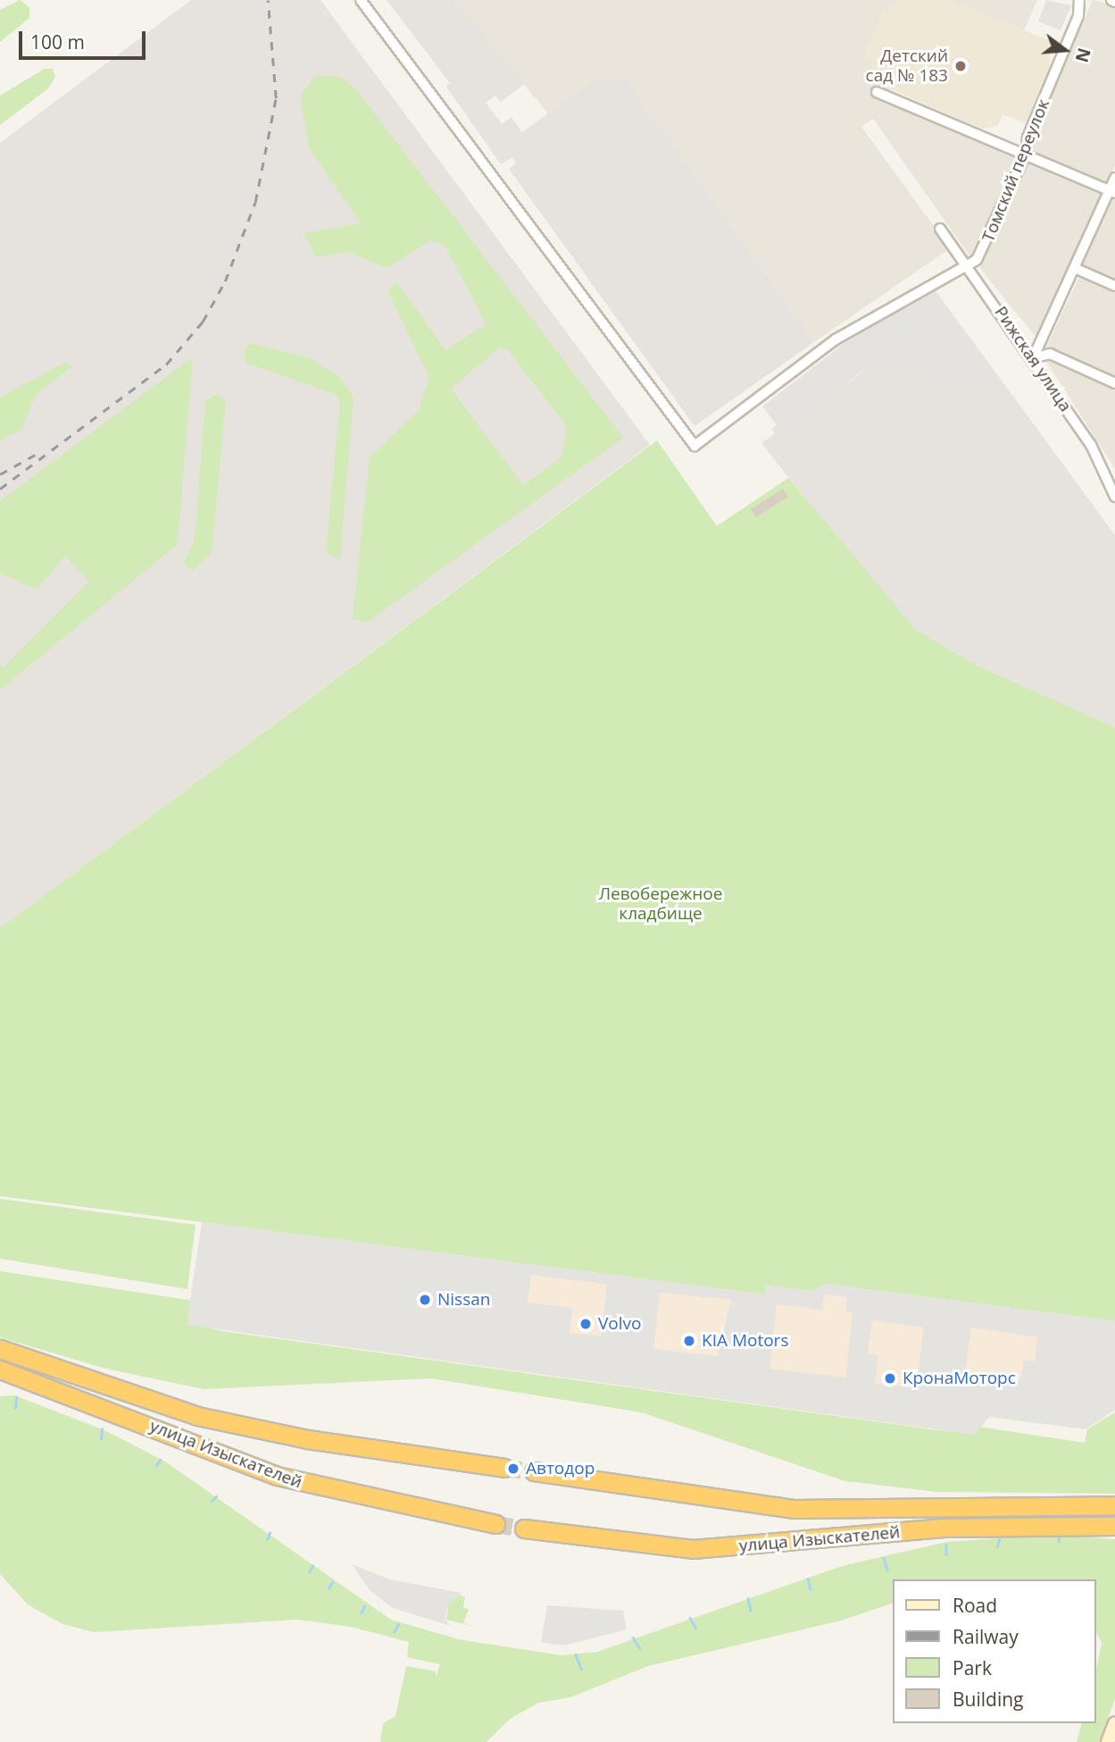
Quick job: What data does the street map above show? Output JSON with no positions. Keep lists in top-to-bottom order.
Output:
{
  "streets": {
    "highway": ["улица Изыскателей"],
    "street": ["Томский переулок", "Рижская улица"]
  },
  "crossings": [
    ["Томский переулок", "Рижская улица"]
  ],
  "parks": ["Левобережное кладбище"],
  "places": [
    "Детский сад № 183",
    "Nissan",
    "Volvo",
    "KIA Motors",
    "КронаМоторс",
    "Автодор"
  ],
  "legend": [
    "Road",
    "Railway",
    "Park",
    "Building"
  ],
  "scale_bar": "100 m",
  "north": "right"
}
